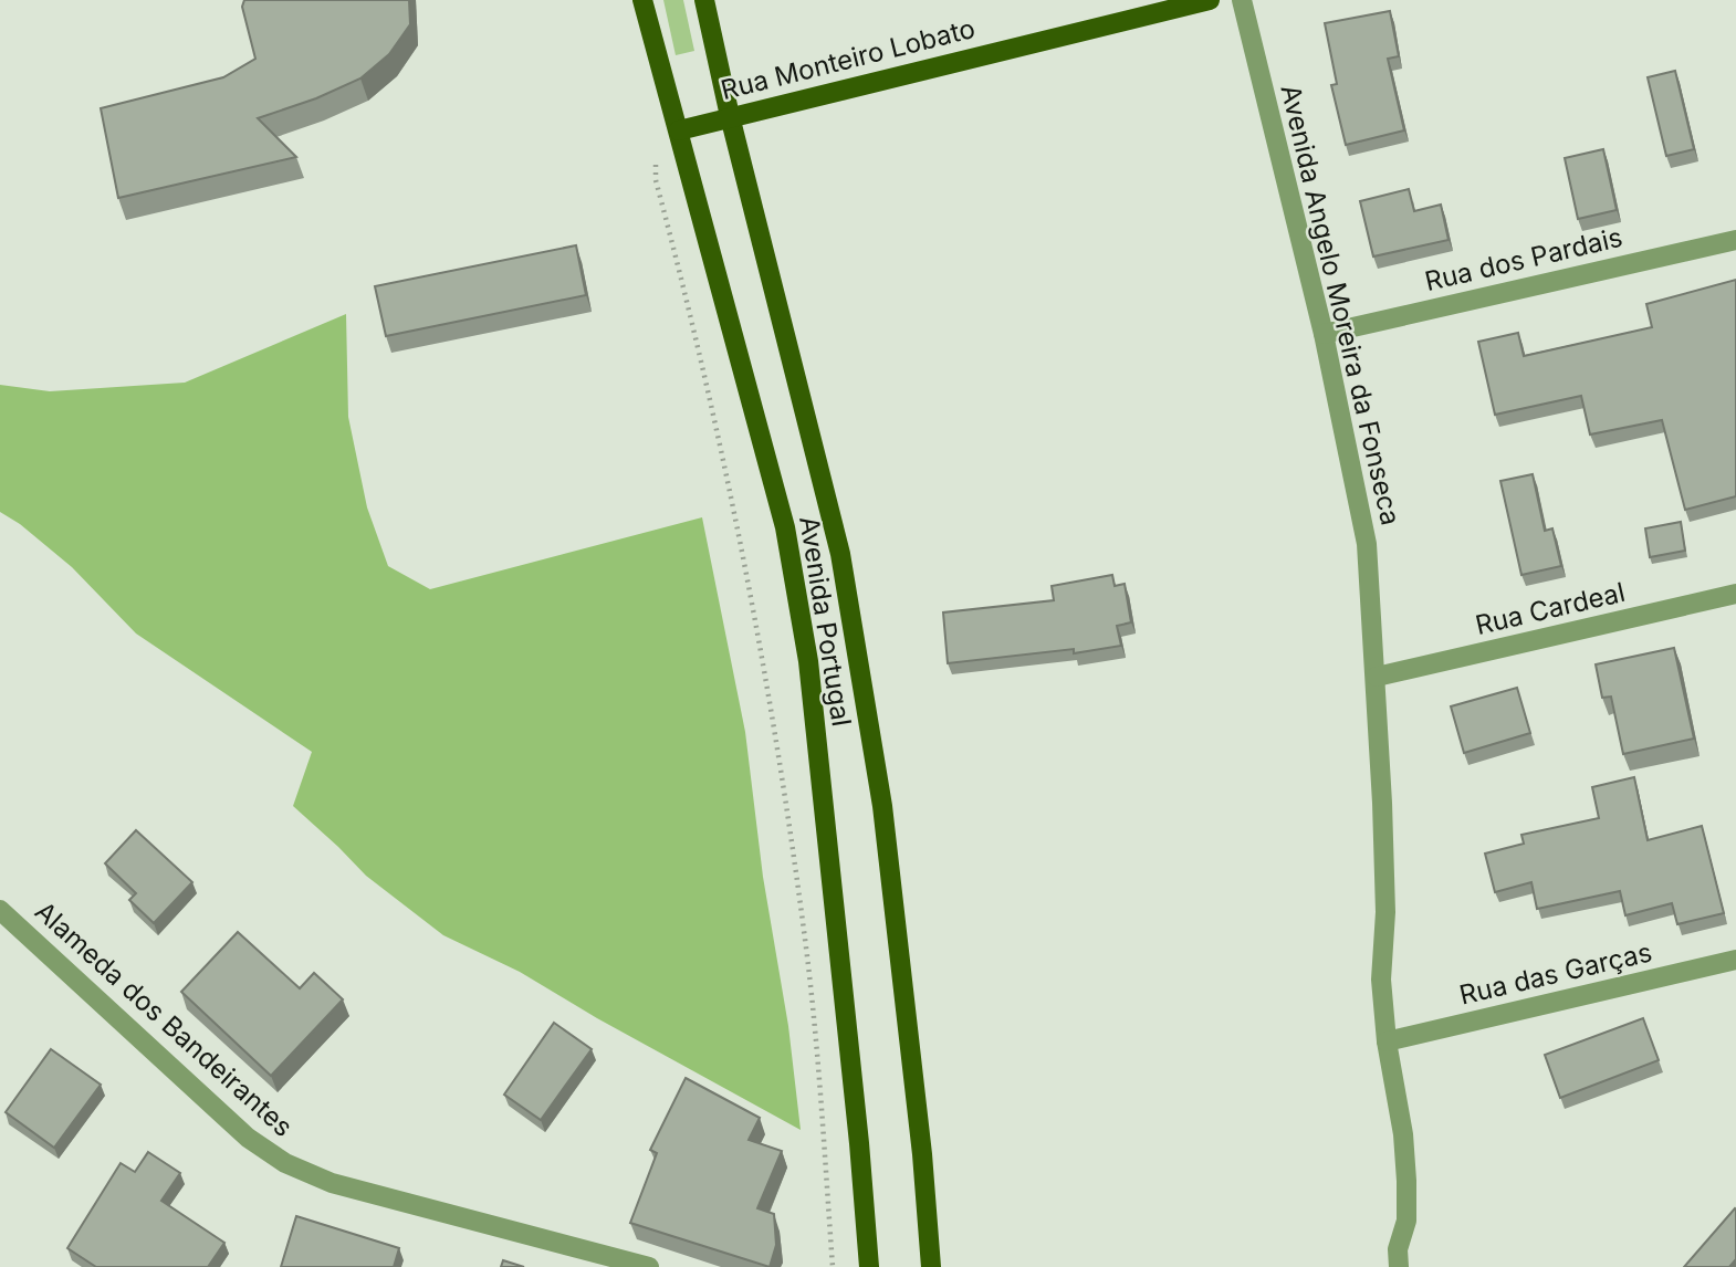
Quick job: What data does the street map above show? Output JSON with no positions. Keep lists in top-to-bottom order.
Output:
{
  "streets": {
    "main road": ["Rua Monteiro Lobato", "Avenida Portugal"],
    "street": [
      "Rua dos Pardais",
      "Avenida Angelo Moreira da Fonseca",
      "Rua Cardeal",
      "Rua das Garças",
      "Alameda dos Bandeirantes"
    ]
  },
  "crossings": [
    ["Rua Monteiro Lobato", "Avenida Portugal"],
    ["Rua dos Pardais", "Avenida Angelo Moreira da Fonseca"],
    ["Avenida Angelo Moreira da Fonseca", "Rua Cardeal"],
    ["Avenida Angelo Moreira da Fonseca", "Rua das Garças"]
  ]
}
